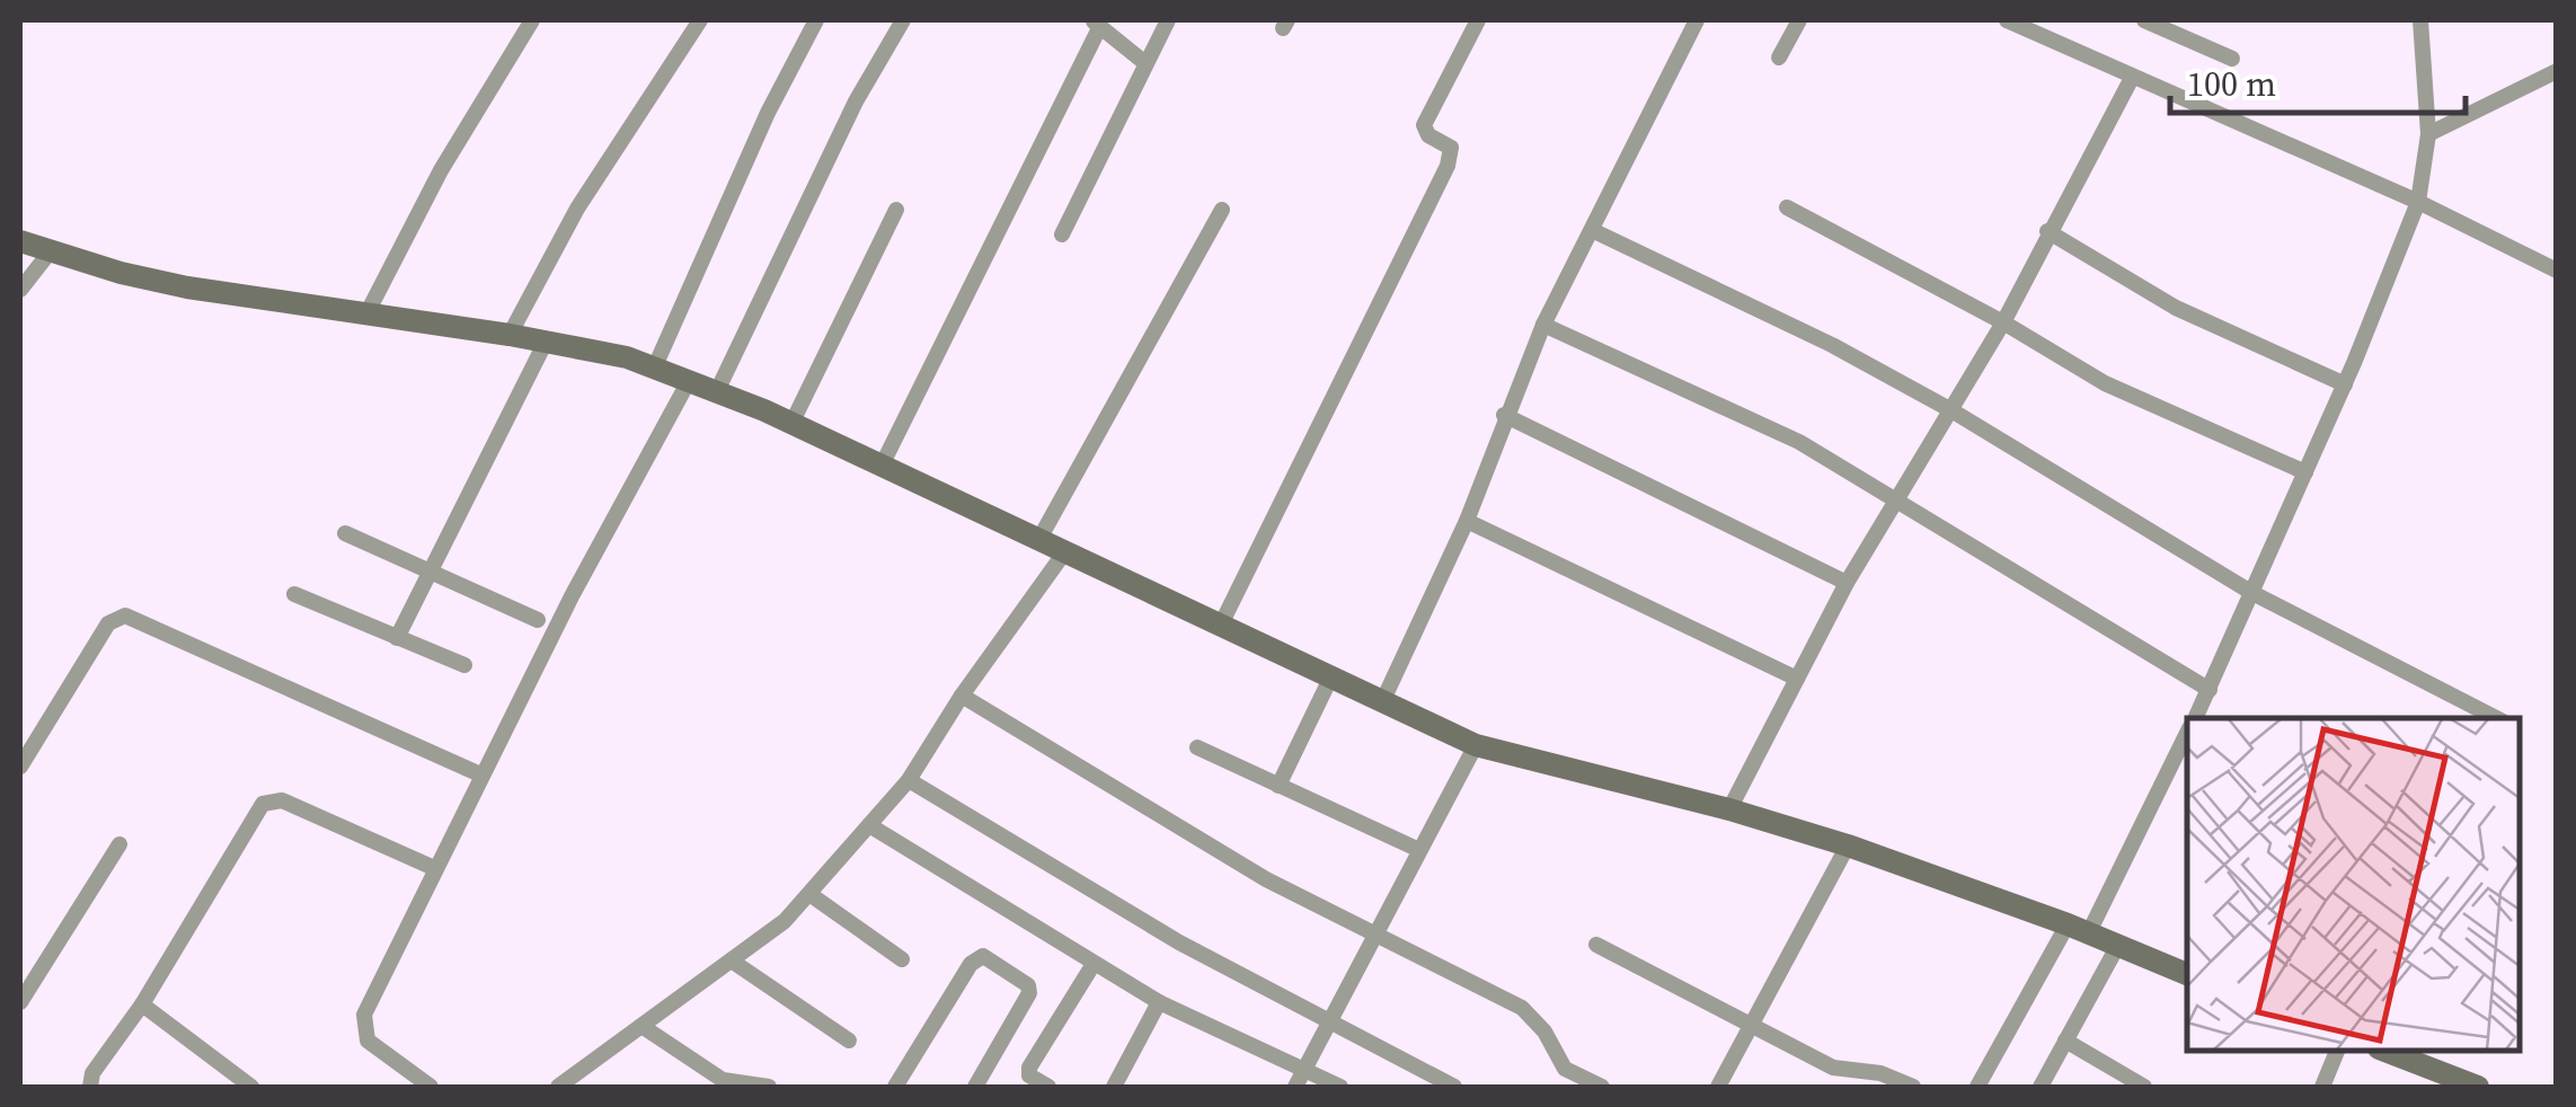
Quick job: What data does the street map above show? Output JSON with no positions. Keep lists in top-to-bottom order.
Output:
{
  "scale_bar": "100 m"
}
